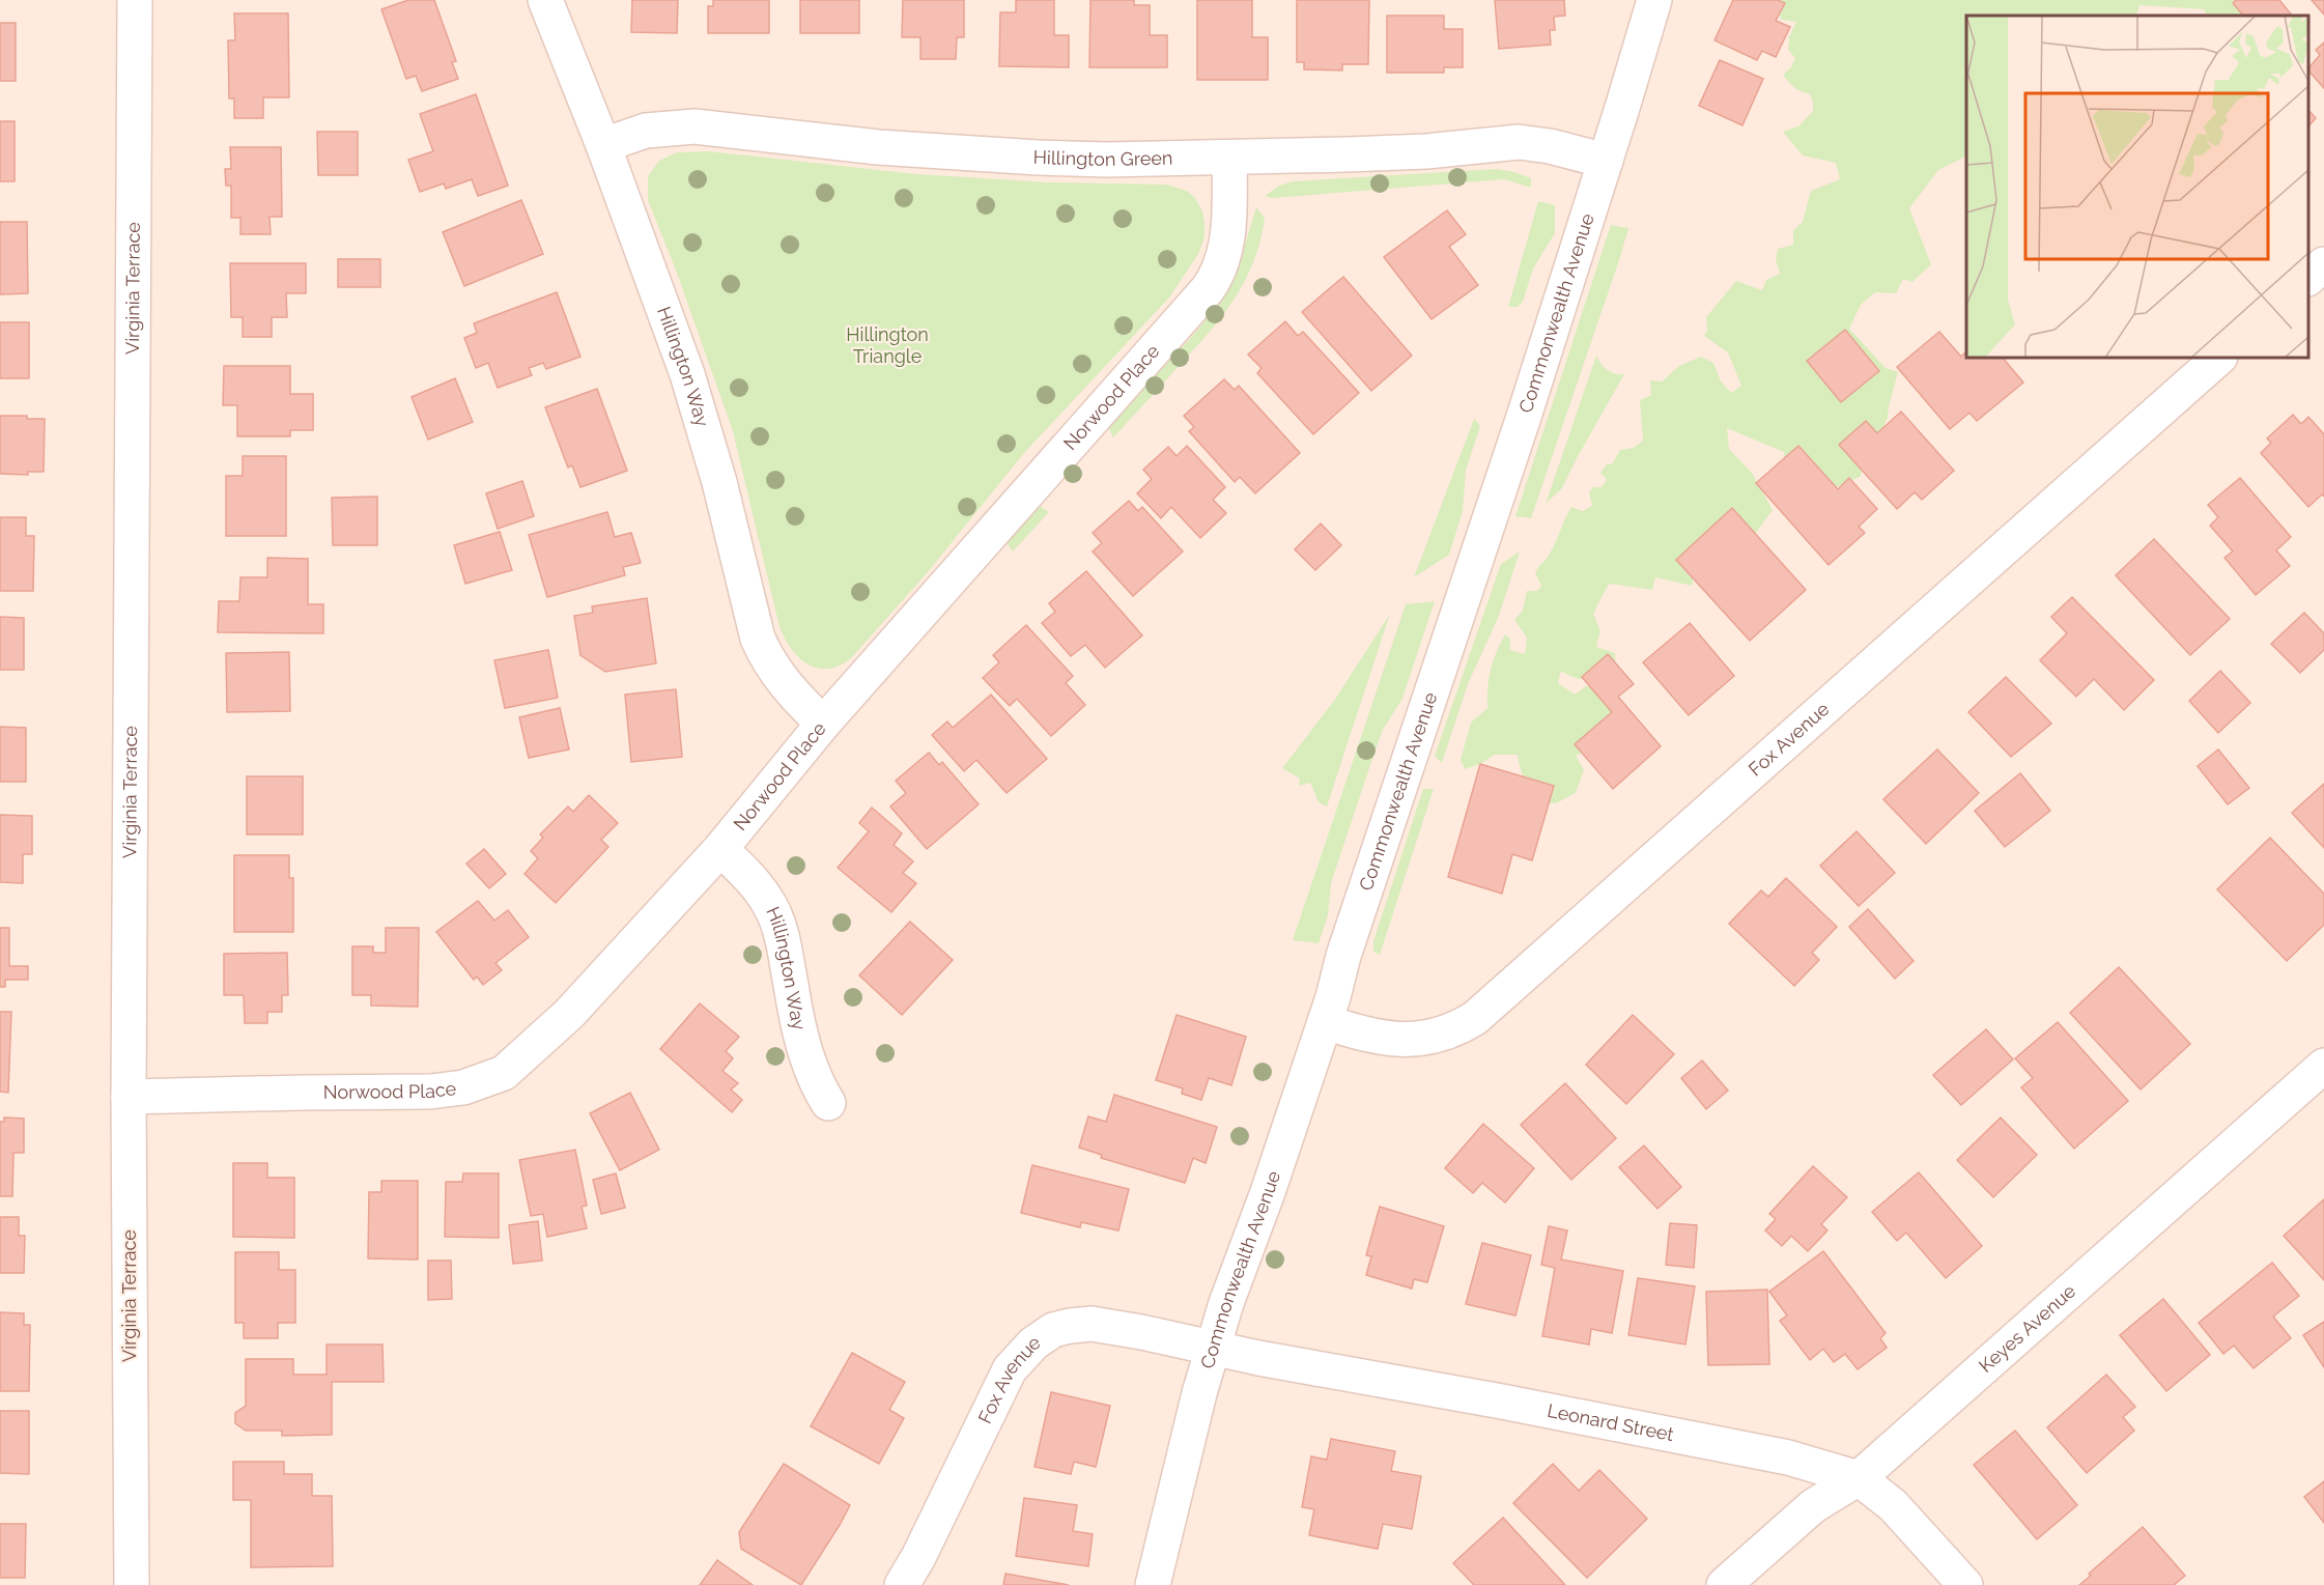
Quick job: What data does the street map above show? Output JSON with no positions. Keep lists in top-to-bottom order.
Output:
{
  "streets": {
    "street": [
      "Hillington Green",
      "Virginia Terrace",
      "Commonwealth Avenue",
      "Hillington Way",
      "Norwood Place",
      "Fox Avenue",
      "Keyes Avenue",
      "Leonard Street"
    ]
  },
  "crossings": [
    ["Hillington Green", "Commonwealth Avenue"],
    ["Hillington Green", "Hillington Way"],
    ["Hillington Green", "Norwood Place"],
    ["Virginia Terrace", "Norwood Place"],
    ["Commonwealth Avenue", "Fox Avenue"],
    ["Commonwealth Avenue", "Leonard Street"],
    ["Hillington Way", "Norwood Place"],
    ["Fox Avenue", "Leonard Street"],
    ["Keyes Avenue", "Leonard Street"]
  ],
  "parks": ["Hillington Triangle"]
}
